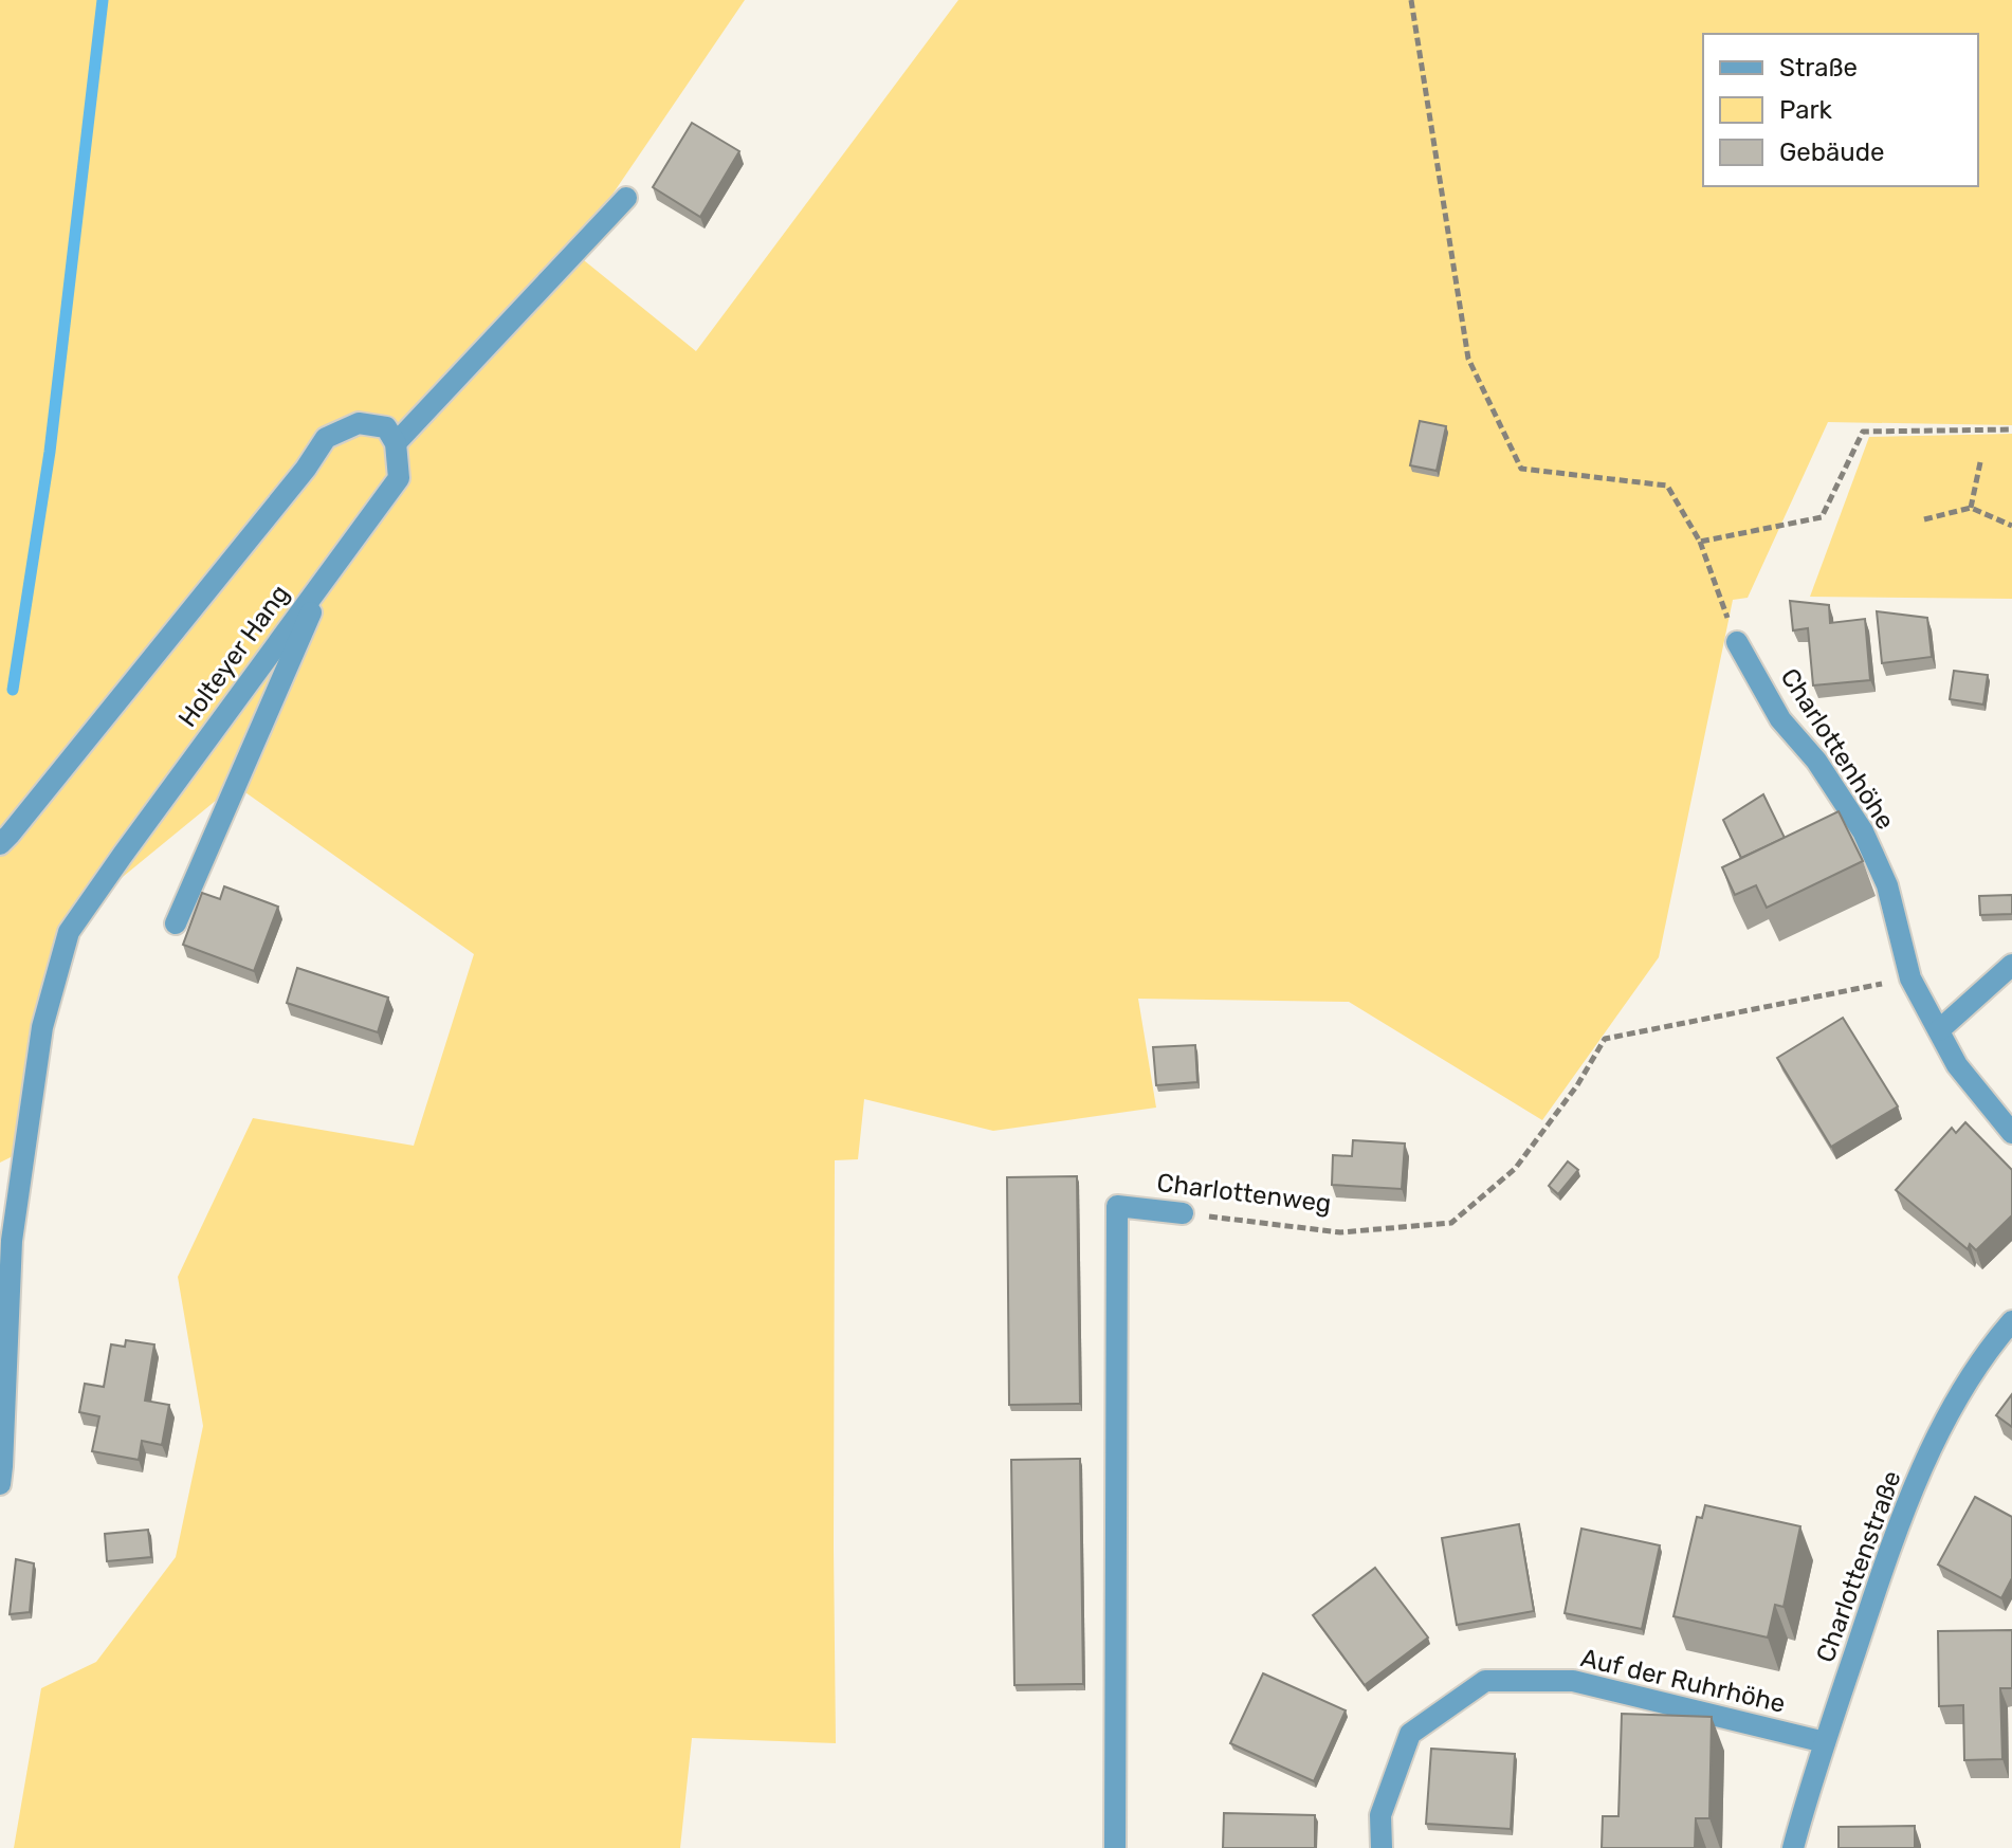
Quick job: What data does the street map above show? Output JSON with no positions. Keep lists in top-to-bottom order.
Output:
{
  "streets": {
    "street": [
      "Holteyer Hang",
      "Charlottenhöhe",
      "Charlottenweg",
      "Charlottenstraße",
      "Auf der Ruhrhöhe"
    ]
  },
  "crossings": [
    ["Charlottenhöhe", "Charlottenweg"],
    ["Charlottenstraße", "Auf der Ruhrhöhe"]
  ],
  "legend": ["Straße", "Park", "Gebäude"]
}
